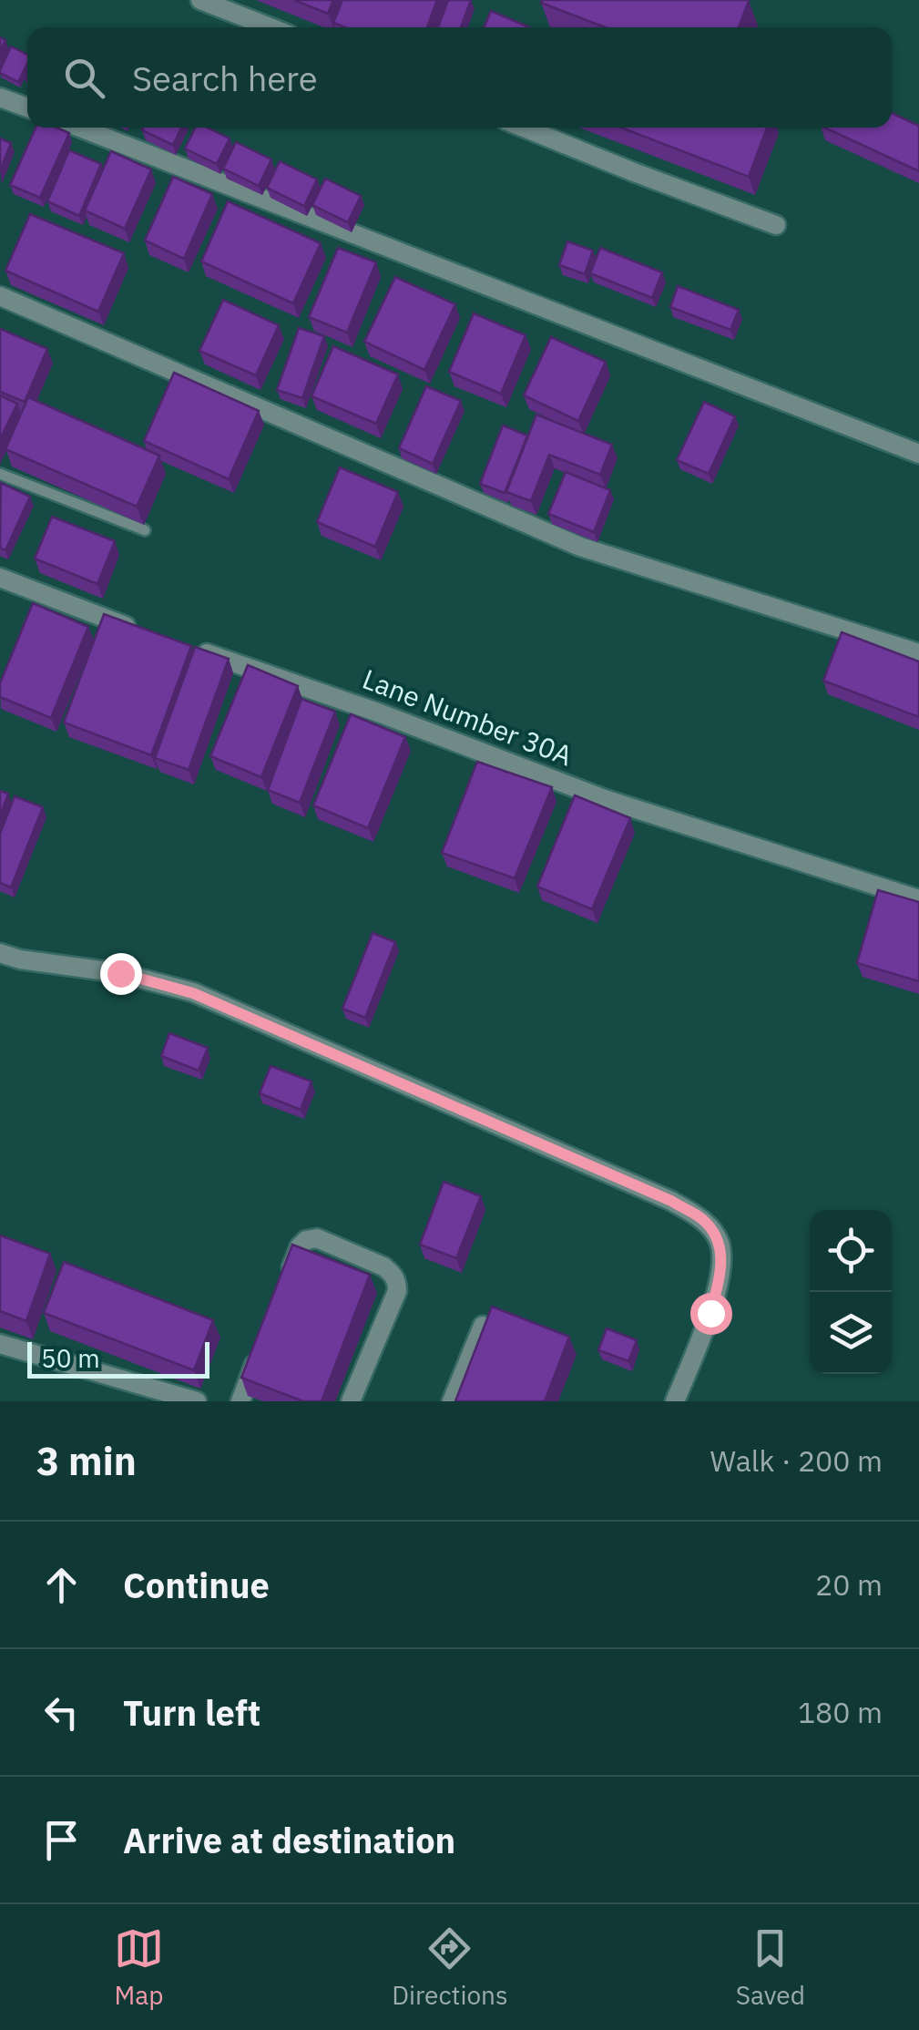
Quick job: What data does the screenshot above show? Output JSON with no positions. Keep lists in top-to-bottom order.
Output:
{
  "streets": {
    "street": ["Lane Number 30A"]
  },
  "scale_bar": "50 m",
  "page": {
    "search": "Search here",
    "scale": "50 m",
    "heading": ["3 min", "Walk · 200 m"],
    "list": [
      ["Continue", "20 m"],
      ["Turn left", "180 m"],
      "Arrive at destination"
    ],
    "nav": ["Map", "Directions", "Saved"]
  }
}
